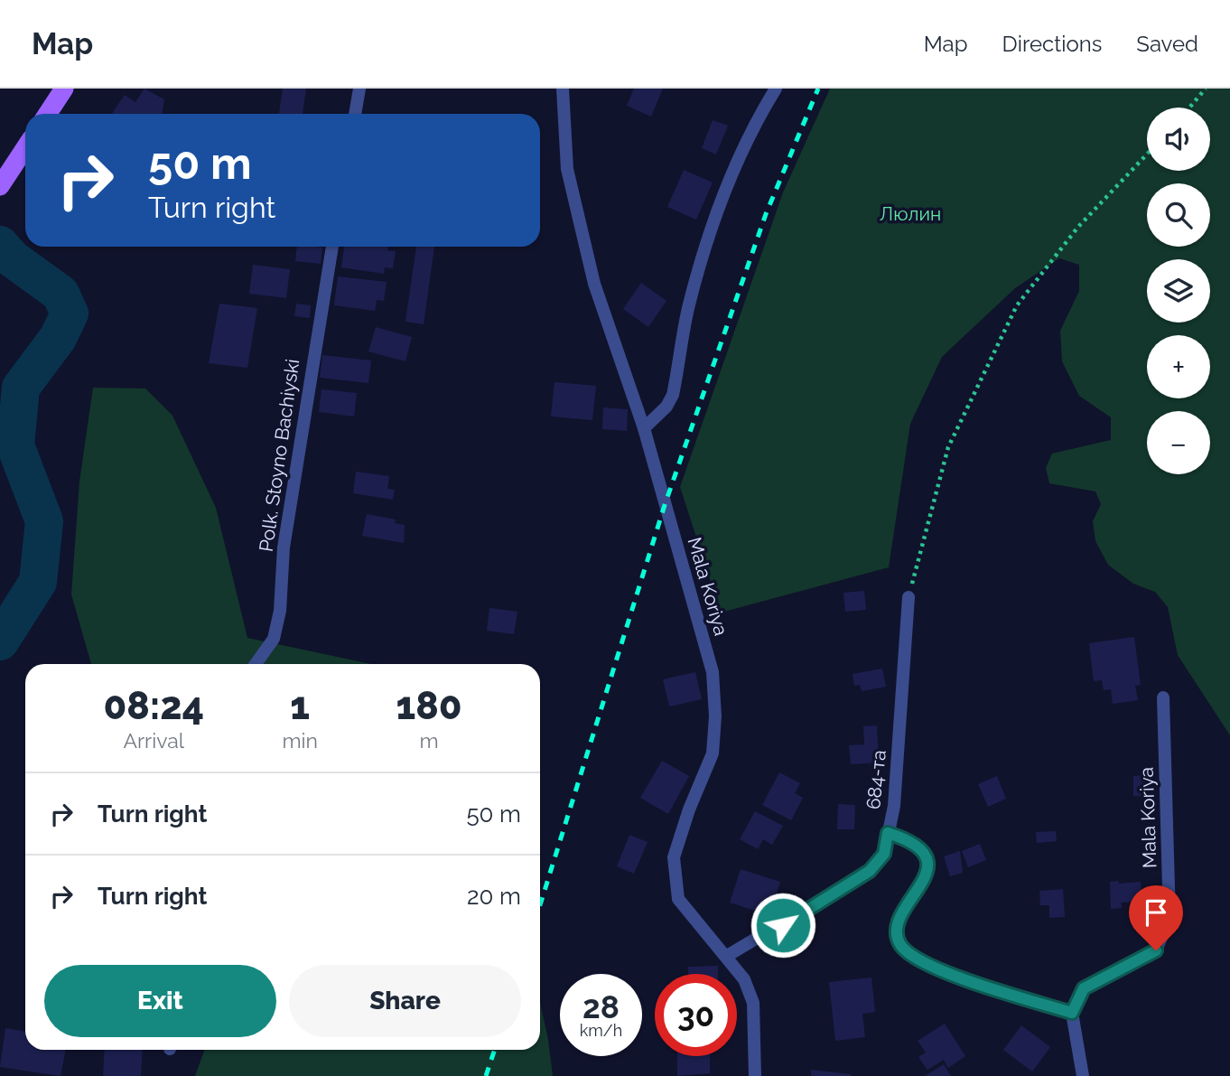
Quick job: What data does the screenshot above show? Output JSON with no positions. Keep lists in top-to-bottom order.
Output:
{
  "streets": {
    "street": ["Polk. Stoyno Bachiyski", "Mala Koriya", "684-та"]
  },
  "crossings": [
    ["Mala Koriya", "684-та"]
  ],
  "parks": ["Люлин"],
  "page": {
    "header": "Map",
    "nav": ["Map", "Directions", "Saved"],
    "map_buttons": ["+", "−"],
    "turn": ["50 m", "Turn right"],
    "eta": [
      "08:24",
      "Arrival",
      "1",
      "min",
      "180",
      "m"
    ],
    "list": [
      {
        "name": "Turn right",
        "value": "50 m"
      },
      {
        "name": "Turn right",
        "value": "20 m"
      }
    ],
    "buttons": ["Exit", "Share"],
    "speed": "28 km/h",
    "limit": "30"
  }
}
